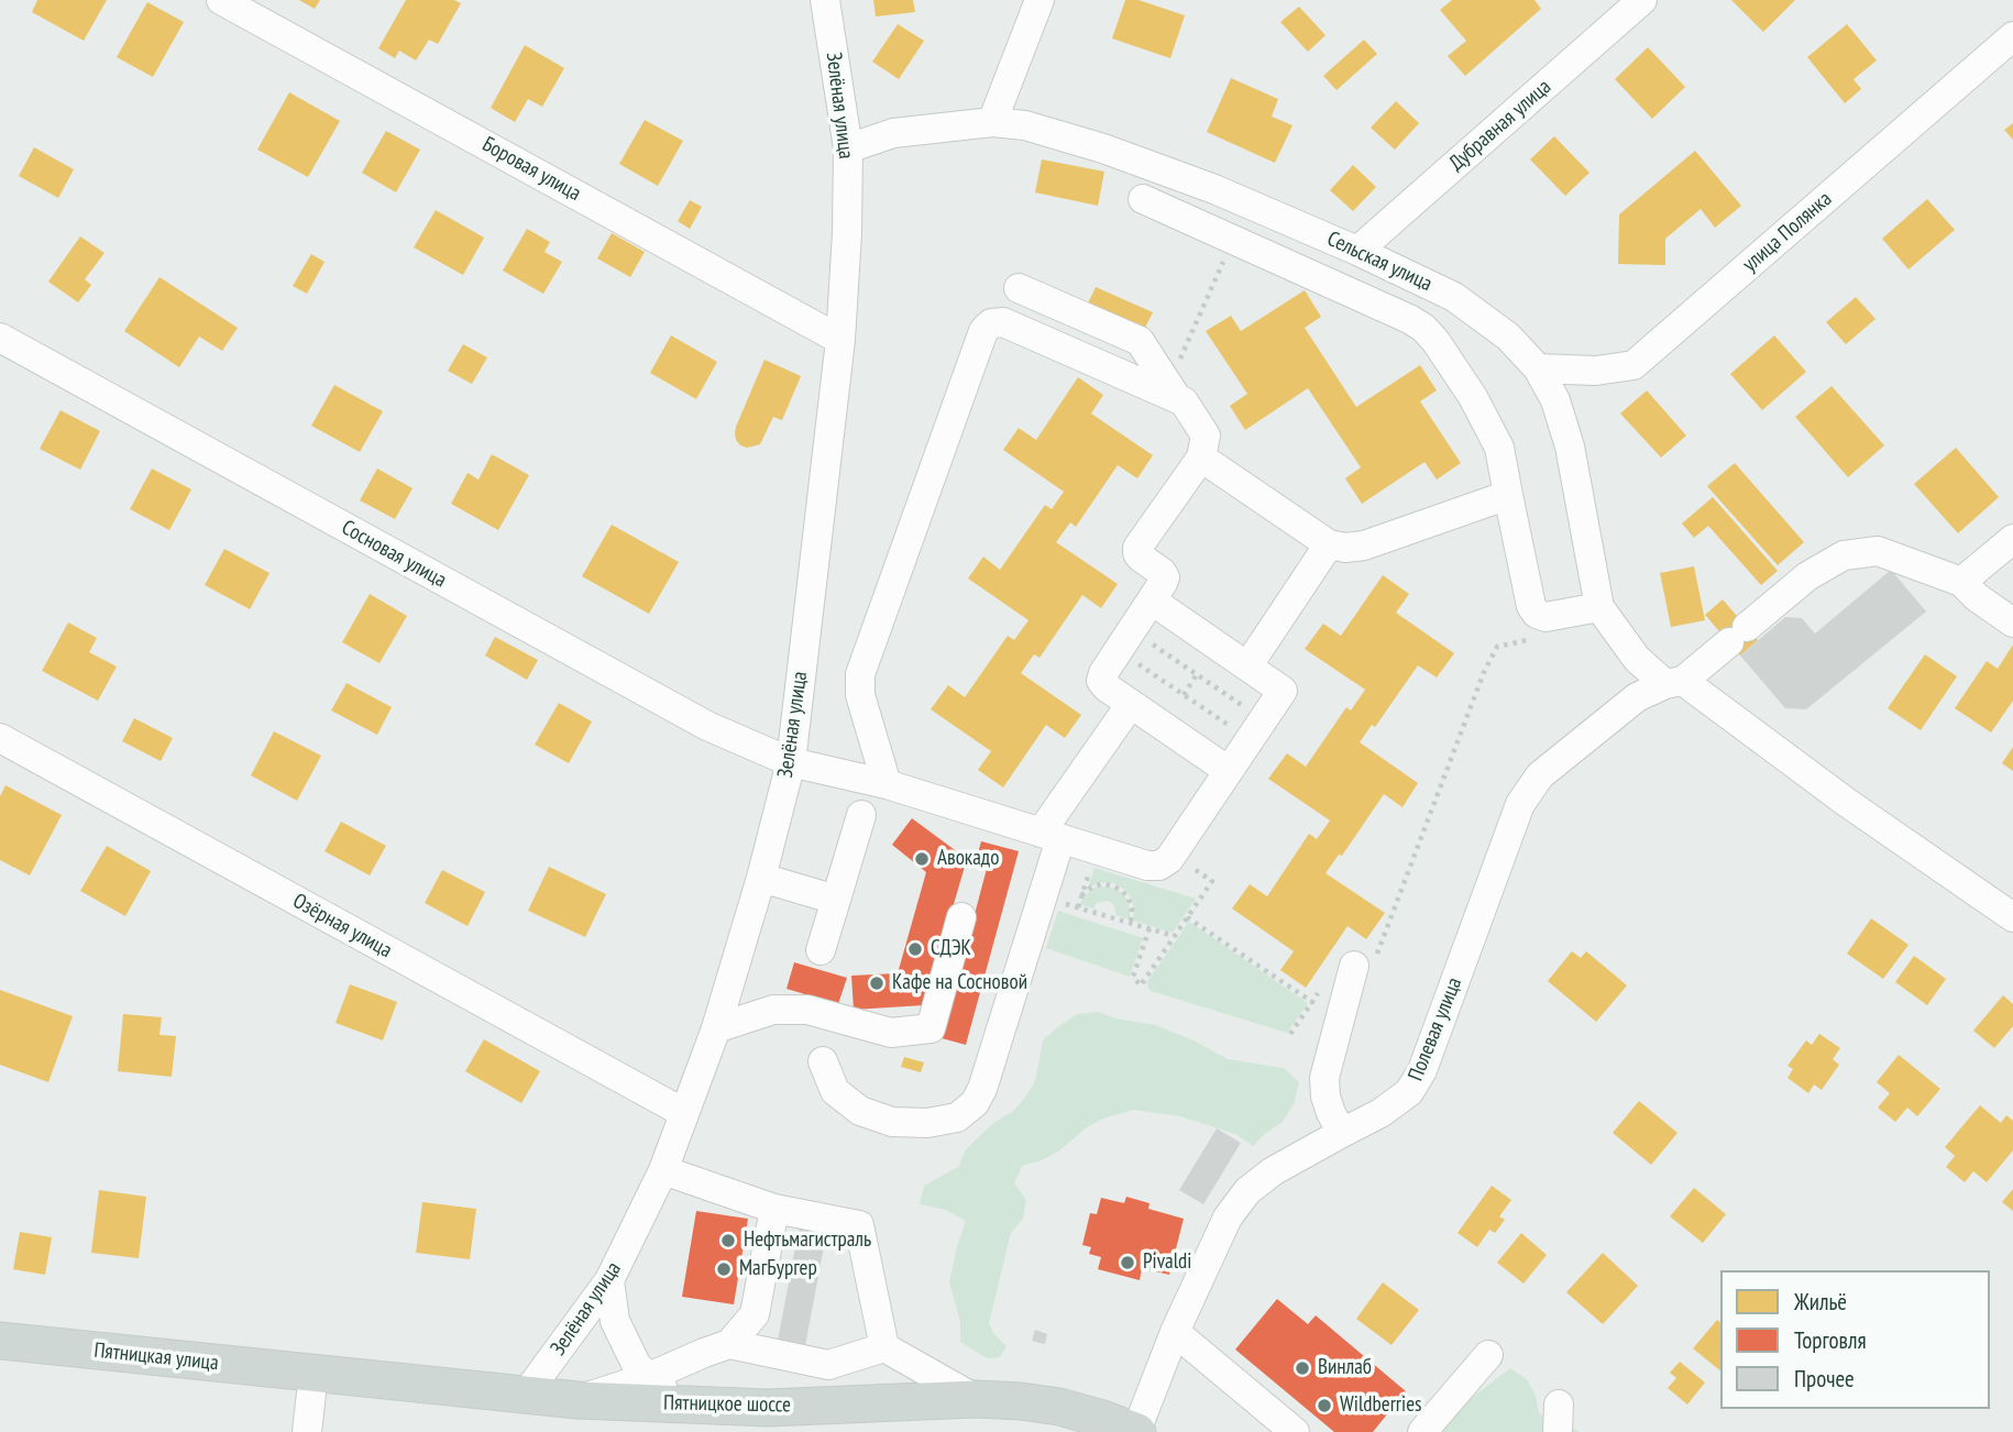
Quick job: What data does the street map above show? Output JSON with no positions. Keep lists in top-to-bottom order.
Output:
{
  "streets": {
    "main road": ["Пятницкая улица", "Пятницкое шоссе"],
    "street": [
      "Зелёная улица",
      "Дубравная улица",
      "Боровая улица",
      "улица Полянка",
      "Сельская улица",
      "Сосновая улица",
      "Озёрная улица",
      "Полевая улица"
    ]
  },
  "crossings": [
    ["Зелёная улица", "Боровая улица"],
    ["Зелёная улица", "Сельская улица"],
    ["Зелёная улица", "Сосновая улица"],
    ["Зелёная улица", "Озёрная улица"],
    ["Зелёная улица", "Пятницкое шоссе"],
    ["Дубравная улица", "Сельская улица"],
    ["улица Полянка", "Сельская улица"],
    ["Сельская улица", "Полевая улица"],
    ["Полевая улица", "Пятницкое шоссе"],
    ["Пятницкая улица", "Пятницкое шоссе"]
  ],
  "places": [
    "Авокадо",
    "СДЭК",
    "Кафе на Сосновой",
    "Нефтьмагистраль",
    "Pivaldi",
    "МагБургер",
    "Винлаб",
    "Wildberries"
  ],
  "legend": ["Жильё", "Торговля", "Прочее"]
}
